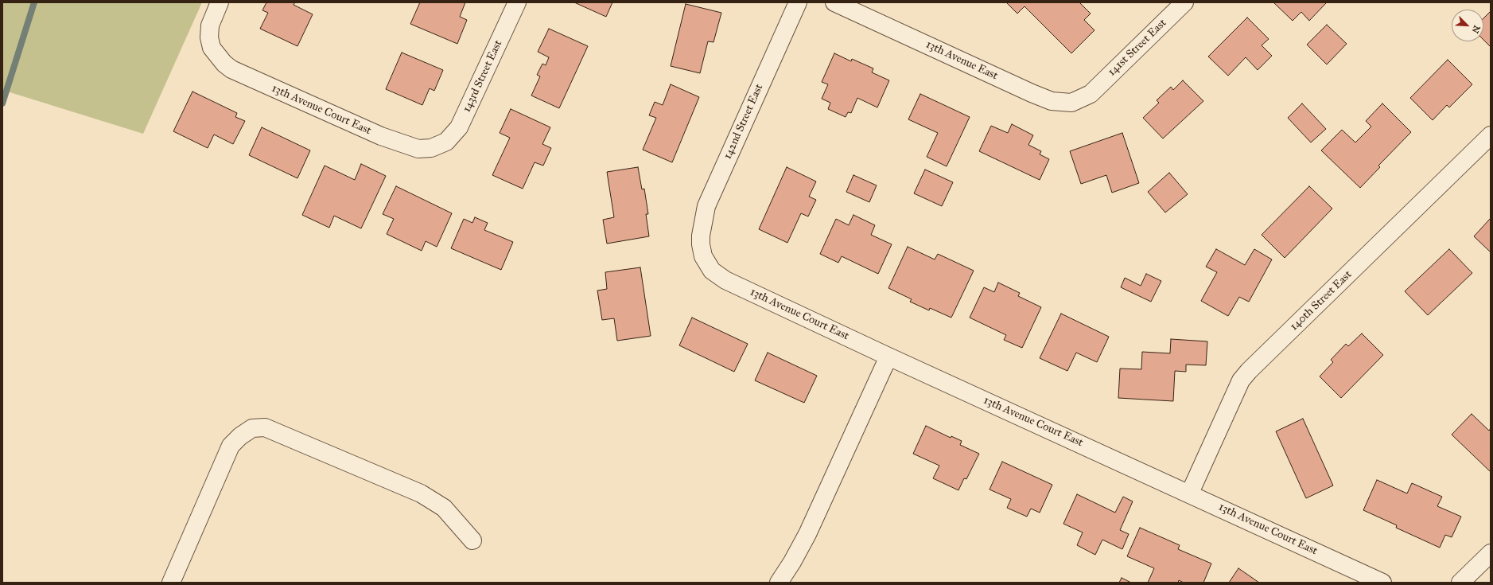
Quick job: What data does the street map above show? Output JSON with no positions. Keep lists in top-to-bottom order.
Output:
{
  "streets": {
    "street": [
      "141st Street East",
      "13th Avenue East",
      "143rd Street East",
      "13th Avenue Court East",
      "142nd Street East",
      "140th Street East"
    ]
  },
  "crossings": [
    ["141st Street East", "13th Avenue East"],
    ["143rd Street East", "13th Avenue Court East"],
    ["13th Avenue Court East", "142nd Street East"],
    ["13th Avenue Court East", "140th Street East"]
  ],
  "north": "bottom right"
}
